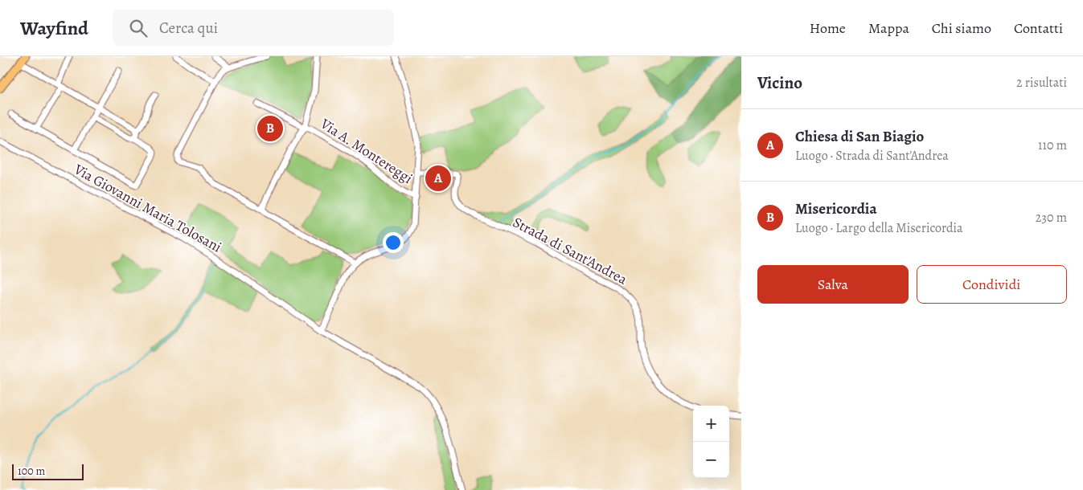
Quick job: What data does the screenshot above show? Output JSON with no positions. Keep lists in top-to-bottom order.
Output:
{
  "streets": {
    "street": ["Via A. Montereggi", "Via Giovanni Maria Tolosani", "Strada di Sant'Andrea"]
  },
  "scale_bar": "100 m",
  "page": {
    "header": "Wayfind",
    "search": "Cerca qui",
    "nav": [
      "Home",
      "Mappa",
      "Chi siamo",
      "Contatti"
    ],
    "heading": ["Vicino", "2 risultati"],
    "list": [
      {
        "mark": "A",
        "name": "Chiesa di San Biagio",
        "note": "Luogo · Strada di Sant'Andrea",
        "value": "110 m"
      },
      {
        "mark": "B",
        "name": "Misericordia",
        "note": "Luogo · Largo della Misericordia",
        "value": "230 m"
      }
    ],
    "pins": ["B", "A"],
    "buttons": ["Salva", "Condividi"],
    "map_buttons": ["+", "−"],
    "scale": "100 m"
  }
}
